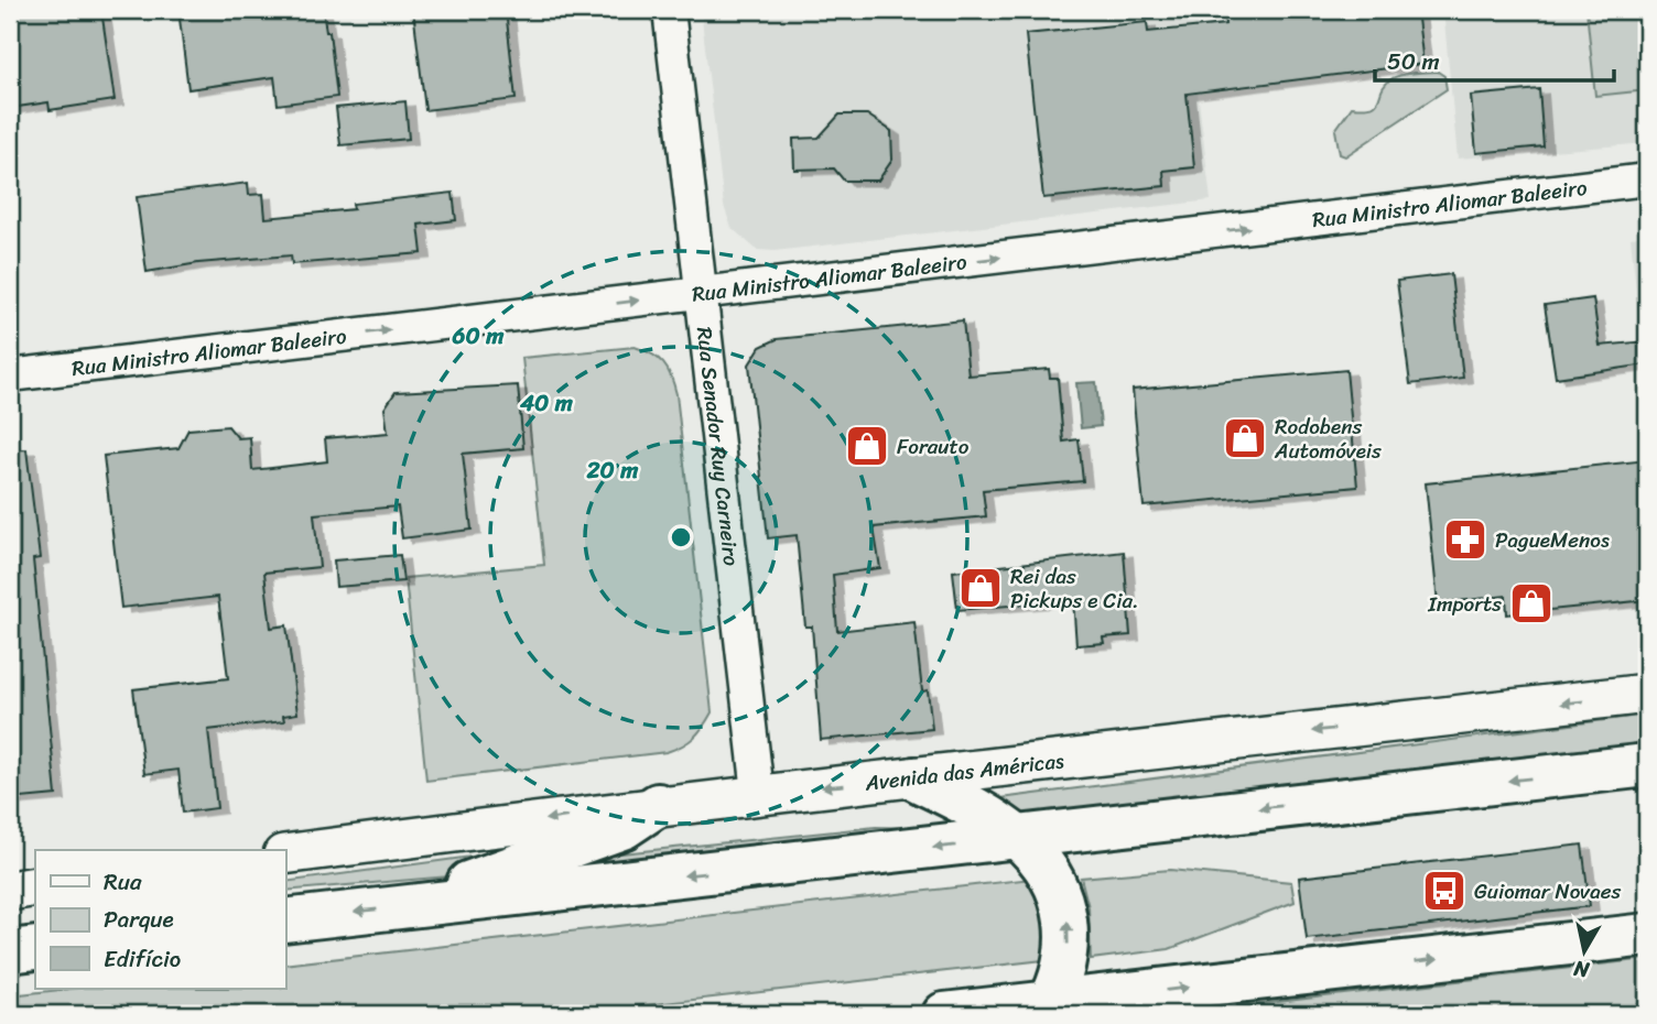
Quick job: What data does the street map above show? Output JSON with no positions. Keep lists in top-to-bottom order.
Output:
{
  "streets": {
    "main road": ["Avenida das Américas"],
    "street": ["Rua Ministro Aliomar Baleeiro", "Rua Senador Ruy Carneiro"]
  },
  "crossings": [
    ["Rua Ministro Aliomar Baleeiro", "Rua Senador Ruy Carneiro"],
    ["Rua Senador Ruy Carneiro", "Avenida das Américas"]
  ],
  "one_way": ["Rua Ministro Aliomar Baleeiro", "Avenida das Américas"],
  "places": {
    "shop": [
      "Rodobens Automóveis",
      "Forauto",
      "Rei das Pickups e Cia.",
      "Imports"
    ],
    "pharmacy": ["PagueMenos"],
    "bus stop": ["Guiomar Novaes"]
  },
  "legend": ["Rua", "Parque", "Edifício"],
  "scale_bar": "50 m",
  "north": "bottom",
  "rings": ["60 m", "40 m", "20 m"]
}
